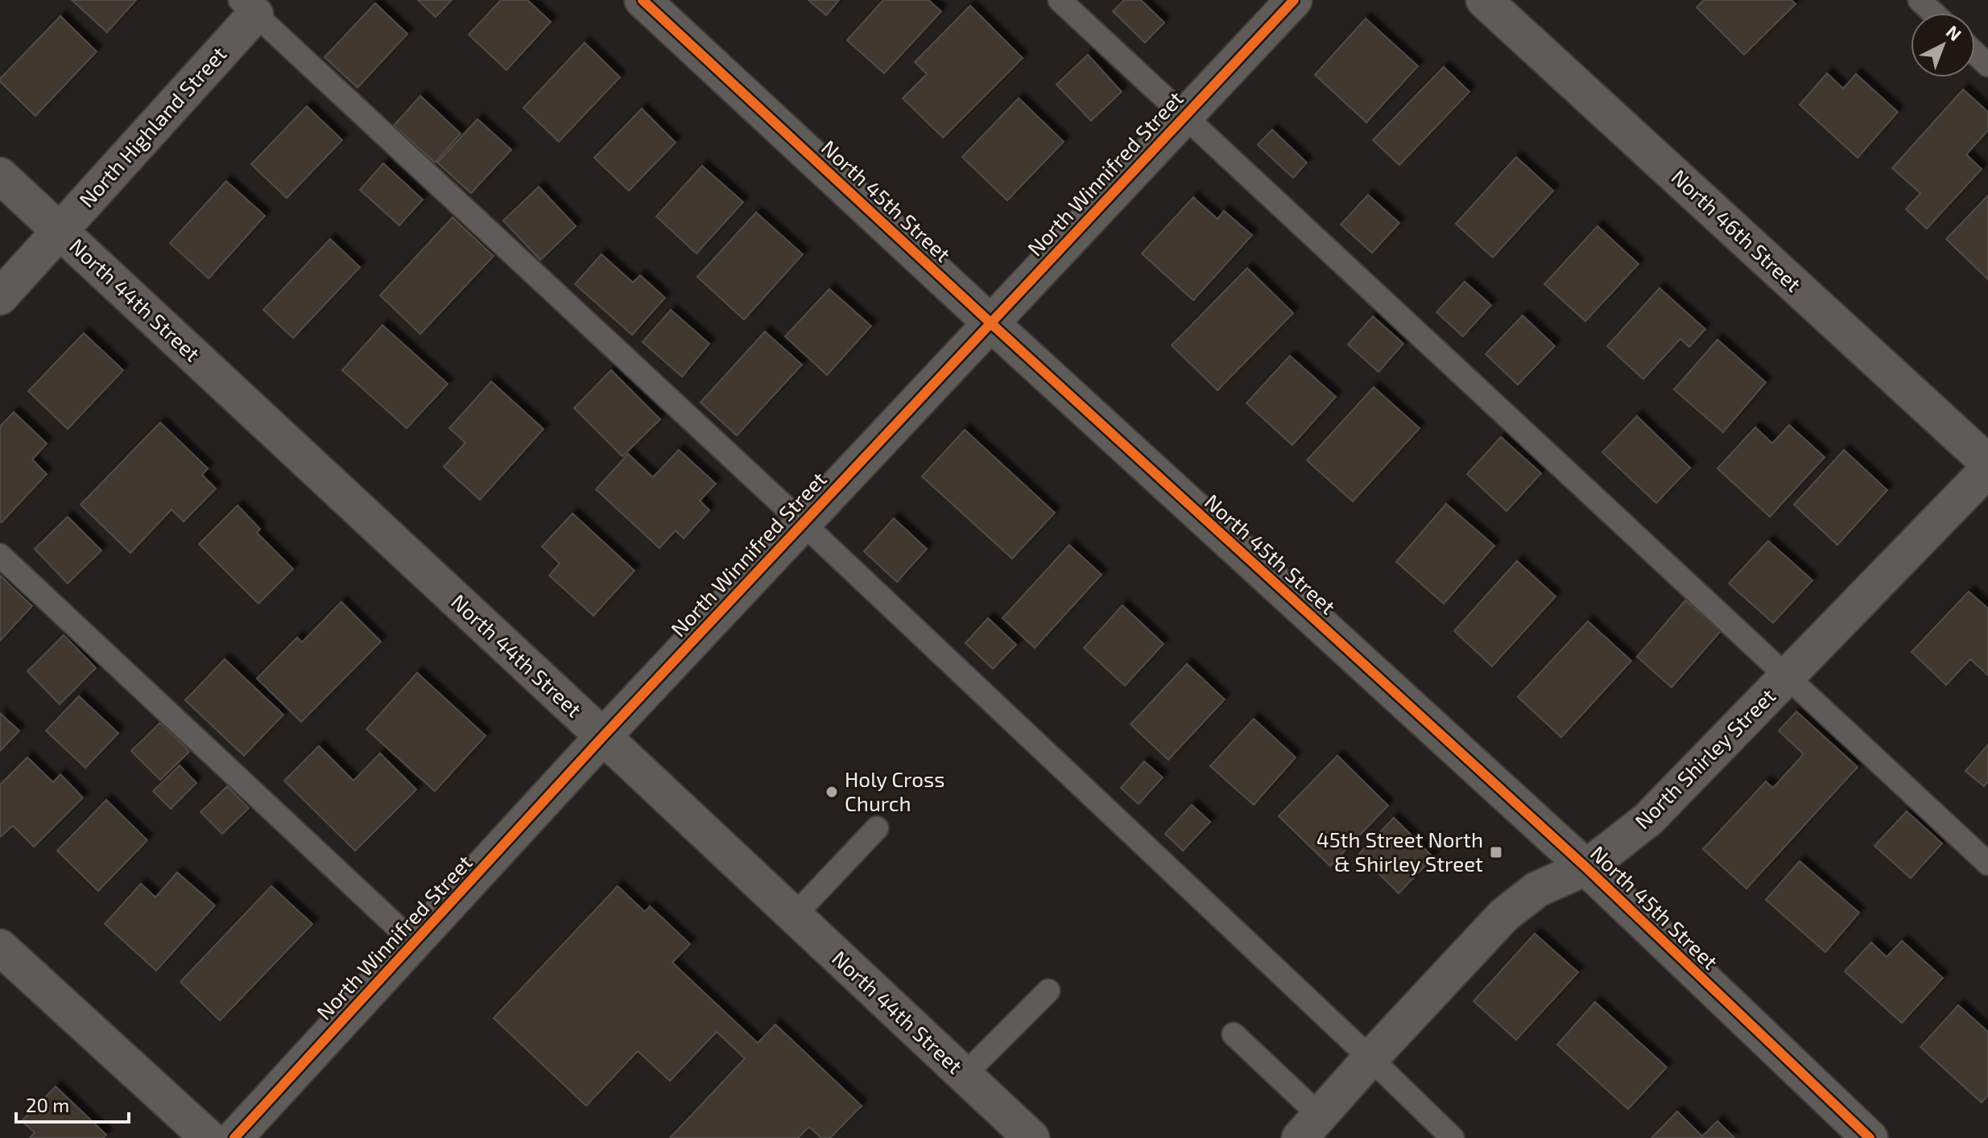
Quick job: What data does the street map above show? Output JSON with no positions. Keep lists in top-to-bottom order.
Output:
{
  "streets": {
    "street": [
      "North Highland Street",
      "North Winnifred Street",
      "North 45th Street",
      "North 46th Street",
      "North 44th Street",
      "North Shirley Street"
    ]
  },
  "crossings": [
    ["North Highland Street", "North 44th Street"],
    ["North Winnifred Street", "North 45th Street"],
    ["North Winnifred Street", "North 44th Street"],
    ["North 45th Street", "North Shirley Street"]
  ],
  "places": {
    "other": ["Holy Cross Church"],
    "transit": ["45th Street North & Shirley Street"]
  },
  "scale_bar": "20 m",
  "north": "top right"
}
